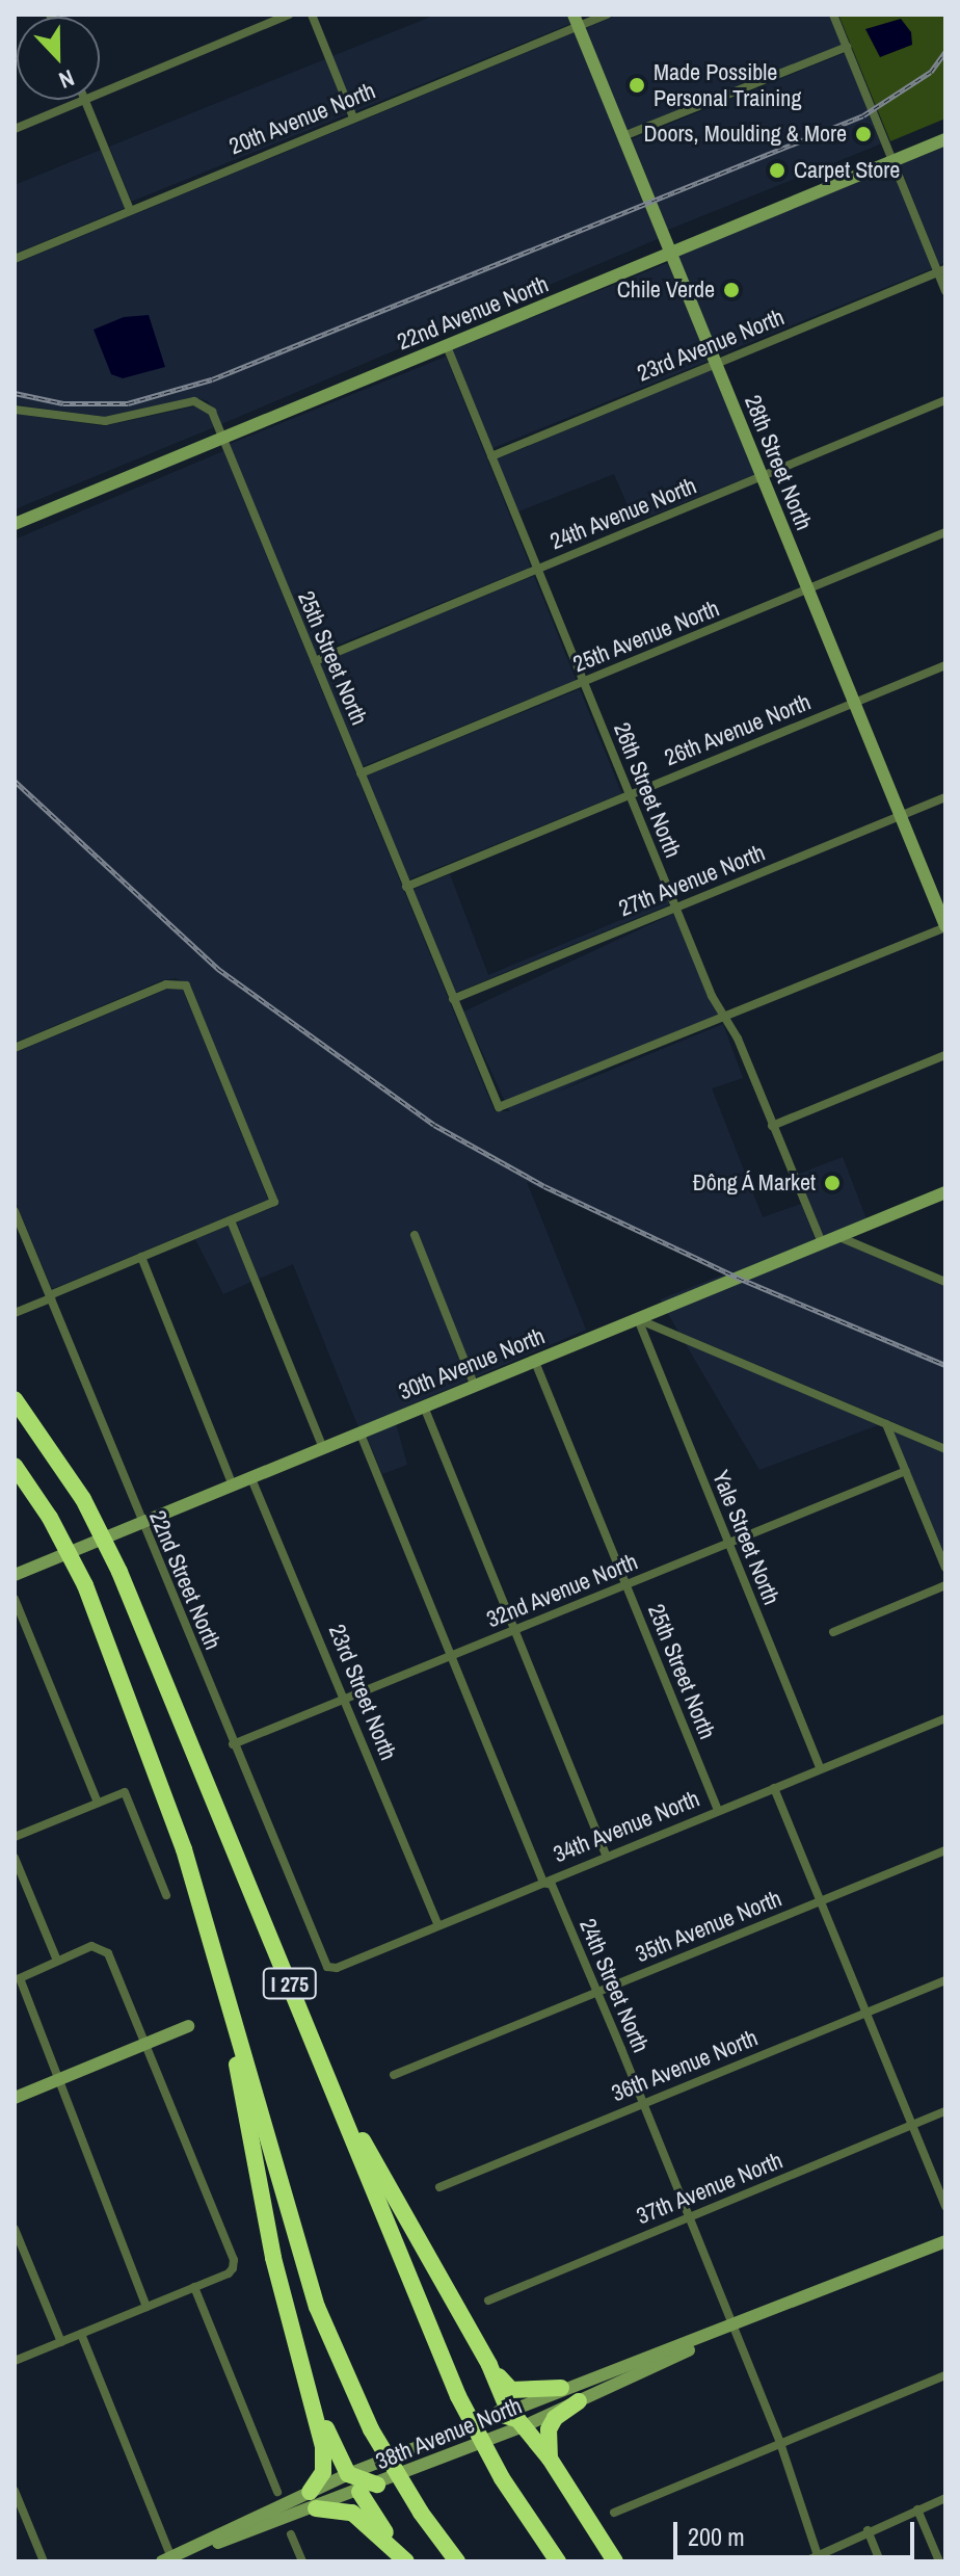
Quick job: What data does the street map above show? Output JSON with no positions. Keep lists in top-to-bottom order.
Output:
{
  "streets": {
    "highway": ["I 275"],
    "main road": [
      "22nd Avenue North",
      "28th Street North",
      "30th Avenue North",
      "38th Avenue North"
    ],
    "street": [
      "20th Avenue North",
      "23rd Avenue North",
      "24th Avenue North",
      "25th Avenue North",
      "25th Street North",
      "26th Avenue North",
      "26th Street North",
      "27th Avenue North",
      "Yale Street North",
      "22nd Street North",
      "32nd Avenue North",
      "23rd Street North",
      "34th Avenue North",
      "35th Avenue North",
      "24th Street North",
      "36th Avenue North",
      "37th Avenue North"
    ]
  },
  "crossings": [
    ["20th Avenue North", "28th Street North"],
    ["22nd Avenue North", "28th Street North"],
    ["22nd Avenue North", "25th Street North"],
    ["22nd Avenue North", "26th Street North"],
    ["23rd Avenue North", "28th Street North"],
    ["23rd Avenue North", "26th Street North"],
    ["28th Street North", "24th Avenue North"],
    ["28th Street North", "25th Avenue North"],
    ["28th Street North", "26th Avenue North"],
    ["28th Street North", "27th Avenue North"],
    ["24th Avenue North", "25th Street North"],
    ["24th Avenue North", "26th Street North"],
    ["25th Avenue North", "25th Street North"],
    ["25th Avenue North", "26th Street North"],
    ["25th Street North", "26th Avenue North"],
    ["25th Street North", "26th Street North"],
    ["25th Street North", "27th Avenue North"],
    ["25th Street North", "30th Avenue North"],
    ["25th Street North", "32nd Avenue North"],
    ["25th Street North", "34th Avenue North"],
    ["26th Avenue North", "26th Street North"],
    ["26th Street North", "27th Avenue North"],
    ["26th Street North", "30th Avenue North"],
    ["30th Avenue North", "Yale Street North"],
    ["30th Avenue North", "22nd Street North"],
    ["30th Avenue North", "23rd Street North"],
    ["30th Avenue North", "24th Street North"],
    ["Yale Street North", "32nd Avenue North"],
    ["Yale Street North", "34th Avenue North"],
    ["22nd Street North", "32nd Avenue North"],
    ["22nd Street North", "34th Avenue North"],
    ["32nd Avenue North", "23rd Street North"],
    ["32nd Avenue North", "24th Street North"],
    ["23rd Street North", "34th Avenue North"],
    ["34th Avenue North", "24th Street North"],
    ["35th Avenue North", "24th Street North"],
    ["24th Street North", "36th Avenue North"],
    ["24th Street North", "37th Avenue North"],
    ["24th Street North", "38th Avenue North"]
  ],
  "places": [
    "Made Possible Personal Training",
    "Doors, Moulding & More",
    "Carpet Store",
    "Chile Verde",
    "Đông Á Market"
  ],
  "scale_bar": "200 m",
  "north": "bottom"
}
